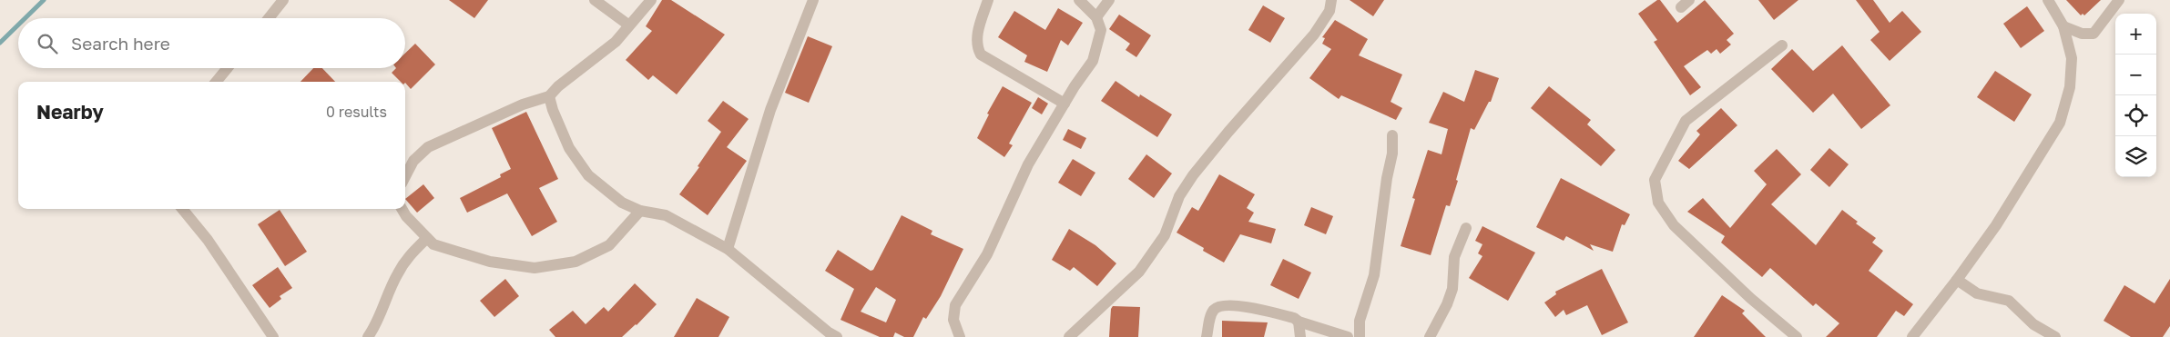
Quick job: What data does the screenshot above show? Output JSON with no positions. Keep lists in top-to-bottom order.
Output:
{
  "page": {
    "map_buttons": ["+", "−"],
    "search": "Search here",
    "heading": ["Nearby", "0 results"]
  }
}
